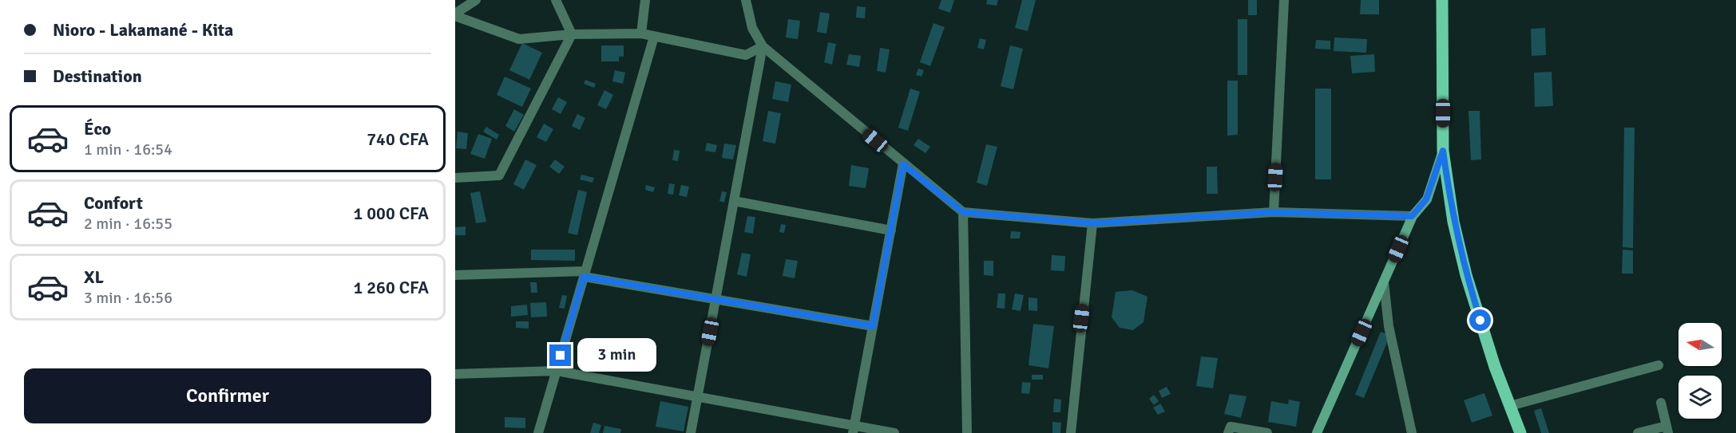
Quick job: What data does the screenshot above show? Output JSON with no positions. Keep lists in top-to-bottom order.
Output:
{
  "north": "left",
  "page": {
    "banner": ["Nioro - Lakamané - Kita", "Destination"],
    "list": [
      {
        "name": "Éco",
        "note": "1 min · 16:54",
        "value": "740 CFA"
      },
      {
        "name": "Confort",
        "note": "2 min · 16:55",
        "value": "1 000 CFA"
      },
      {
        "name": "XL",
        "note": "3 min · 16:56",
        "value": "1 260 CFA"
      }
    ],
    "bubble": "3 min",
    "buttons": "Confirmer"
  }
}
